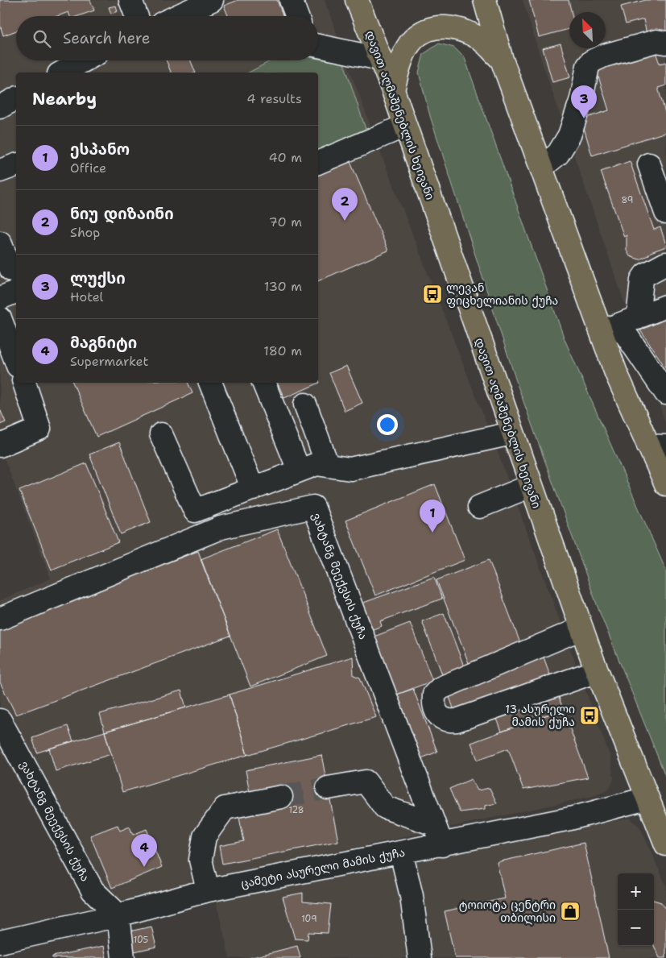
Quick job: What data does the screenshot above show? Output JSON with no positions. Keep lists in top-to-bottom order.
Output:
{
  "streets": {
    "highway": ["დავით აღმაშენებლის ხეივანი"],
    "street": ["ვახტანგ მეექვსის ქუჩა", "ცამეტი ასურელი მამის ქუჩა"]
  },
  "crossings": [
    ["დავით აღმაშენებლის ხეივანი", "ცამეტი ასურელი მამის ქუჩა"],
    ["ვახტანგ მეექვსის ქუჩა", "ცამეტი ასურელი მამის ქუჩა"]
  ],
  "places": {
    "bus stop": ["ლევან ფიცხელიანის ქუჩა", "13 ასურელი მამის ქუჩა"],
    "shop": ["ტოიოტა ცენტრი თბილისი"]
  },
  "house_numbers": [
    "89",
    "128",
    "109",
    "105"
  ],
  "north": "top left",
  "page": {
    "search": "Search here",
    "heading": ["Nearby", "4 results"],
    "pins": [
      "3",
      "2",
      "1",
      "4"
    ],
    "list": [
      {
        "mark": "1",
        "name": "ესპანო",
        "note": "Office",
        "value": "40 m"
      },
      {
        "mark": "2",
        "name": "ნიუ დიზაინი",
        "note": "Shop",
        "value": "70 m"
      },
      {
        "mark": "3",
        "name": "ლუქსი",
        "note": "Hotel",
        "value": "130 m"
      },
      {
        "mark": "4",
        "name": "მაგნიტი",
        "note": "Supermarket",
        "value": "180 m"
      }
    ],
    "map_buttons": ["+", "−"]
  }
}
